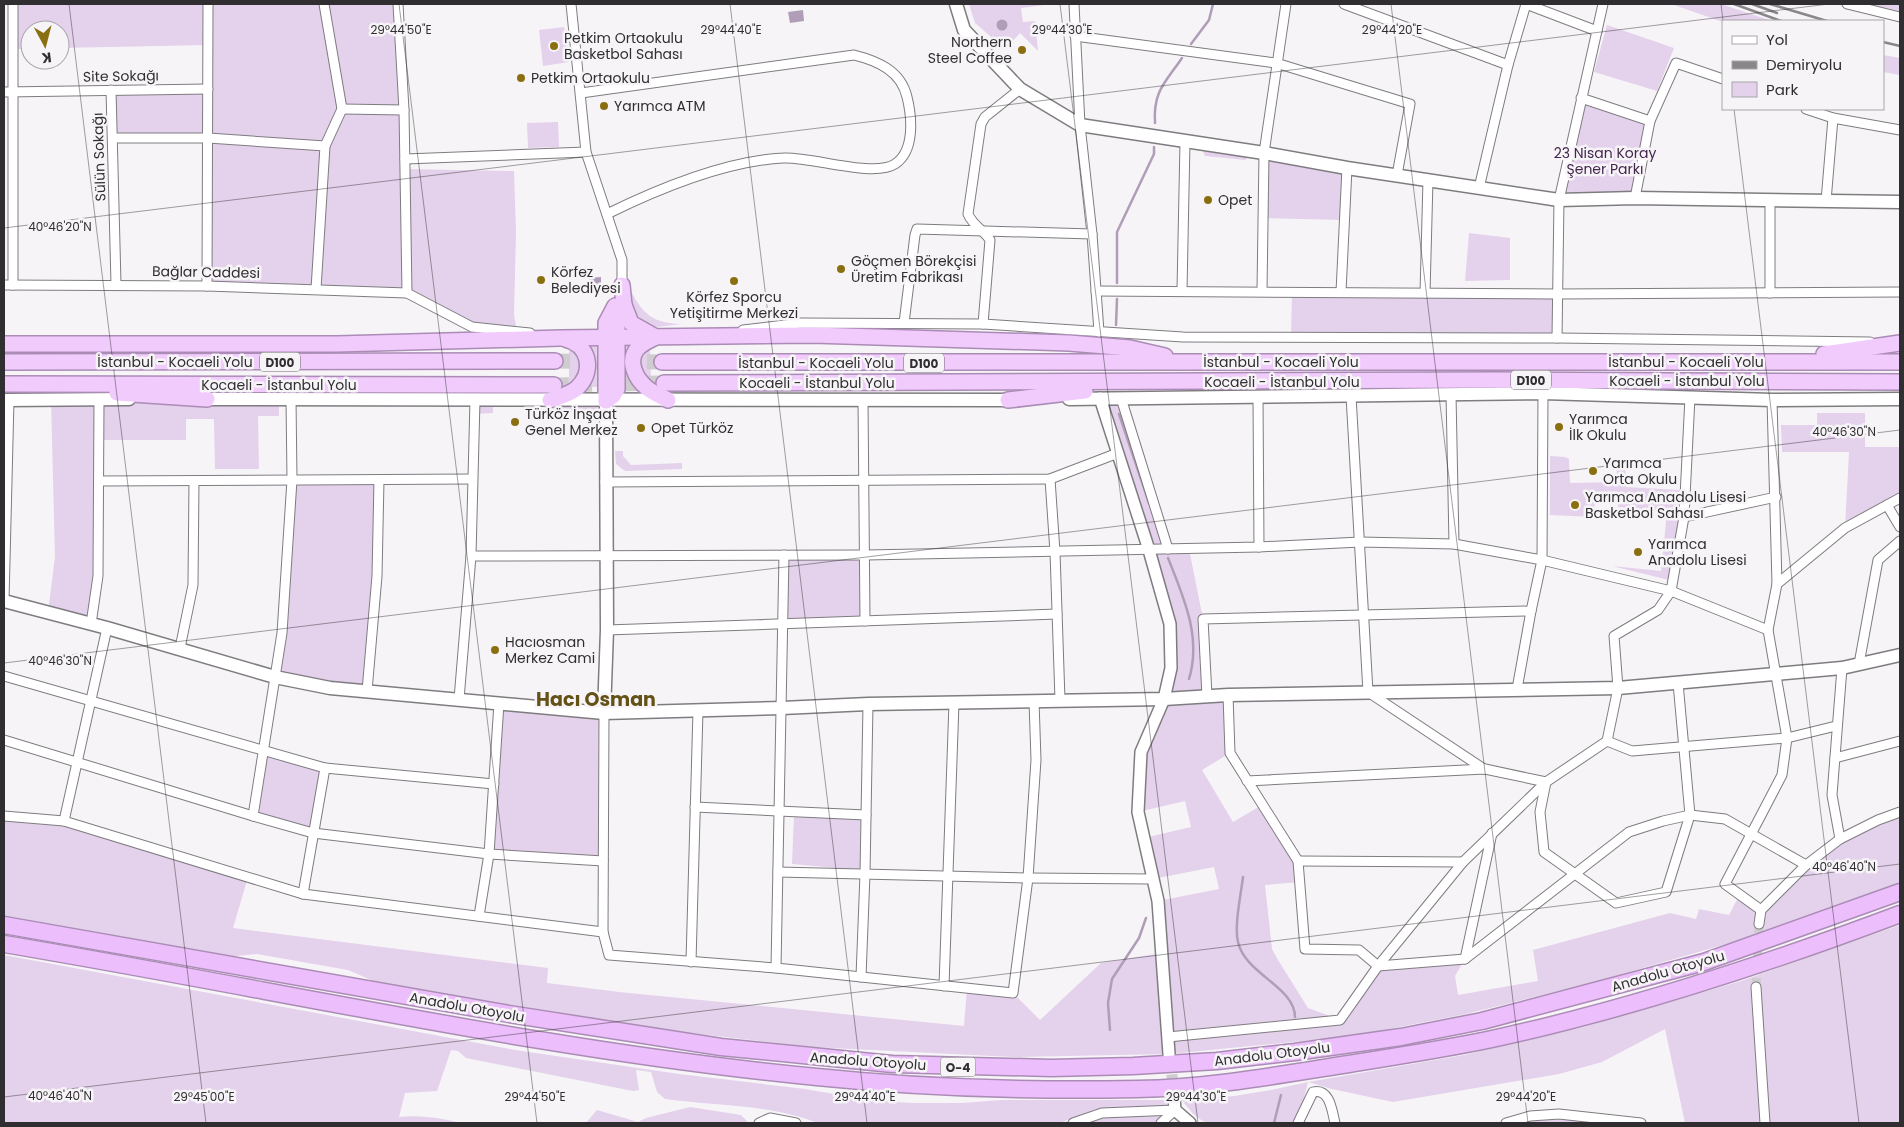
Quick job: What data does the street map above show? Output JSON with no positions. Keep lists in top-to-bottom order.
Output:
{
  "streets": {
    "highway": [
      "İstanbul - Kocaeli Yolu",
      "D100",
      "Kocaeli - İstanbul Yolu",
      "Anadolu Otoyolu",
      "O-4"
    ],
    "street": ["Site Sokağı", "Sülün Sokağı", "Bağlar Caddesi"]
  },
  "crossings": [
    ["Site Sokağı", "Sülün Sokağı"],
    ["Sülün Sokağı", "Bağlar Caddesi"]
  ],
  "districts": ["Hacı Osman"],
  "parks": ["23 Nisan Koray Şener Parkı"],
  "places": [
    "Petkim Ortaokulu Basketbol Sahası",
    "Northern Steel Coffee",
    "Petkim Ortaokulu",
    "Yarımca ATM",
    "Opet",
    "Göçmen Börekçisi Üretim Fabrikası",
    "Körfez Belediyesi",
    "Körfez Sporcu Yetişitirme Merkezi",
    "Türköz İnşaat Genel Merkez",
    "Yarımca İlk Okulu",
    "Opet Türköz",
    "Yarımca Orta Okulu",
    "Yarımca Anadolu Lisesi Basketbol Sahası",
    "Yarımca Anadolu Lisesi",
    "Hacıosman Merkez Cami"
  ],
  "legend": ["Yol", "Demiryolu", "Park"],
  "north": "bottom",
  "coordinates": [
    "29°44'50\"E",
    "29°44'40\"E",
    "29°44'30\"E",
    "29°44'20\"E",
    "40°46'20\"N",
    "40°46'30\"N",
    "40°46'40\"N",
    "29°45'00\"E"
  ]
}
